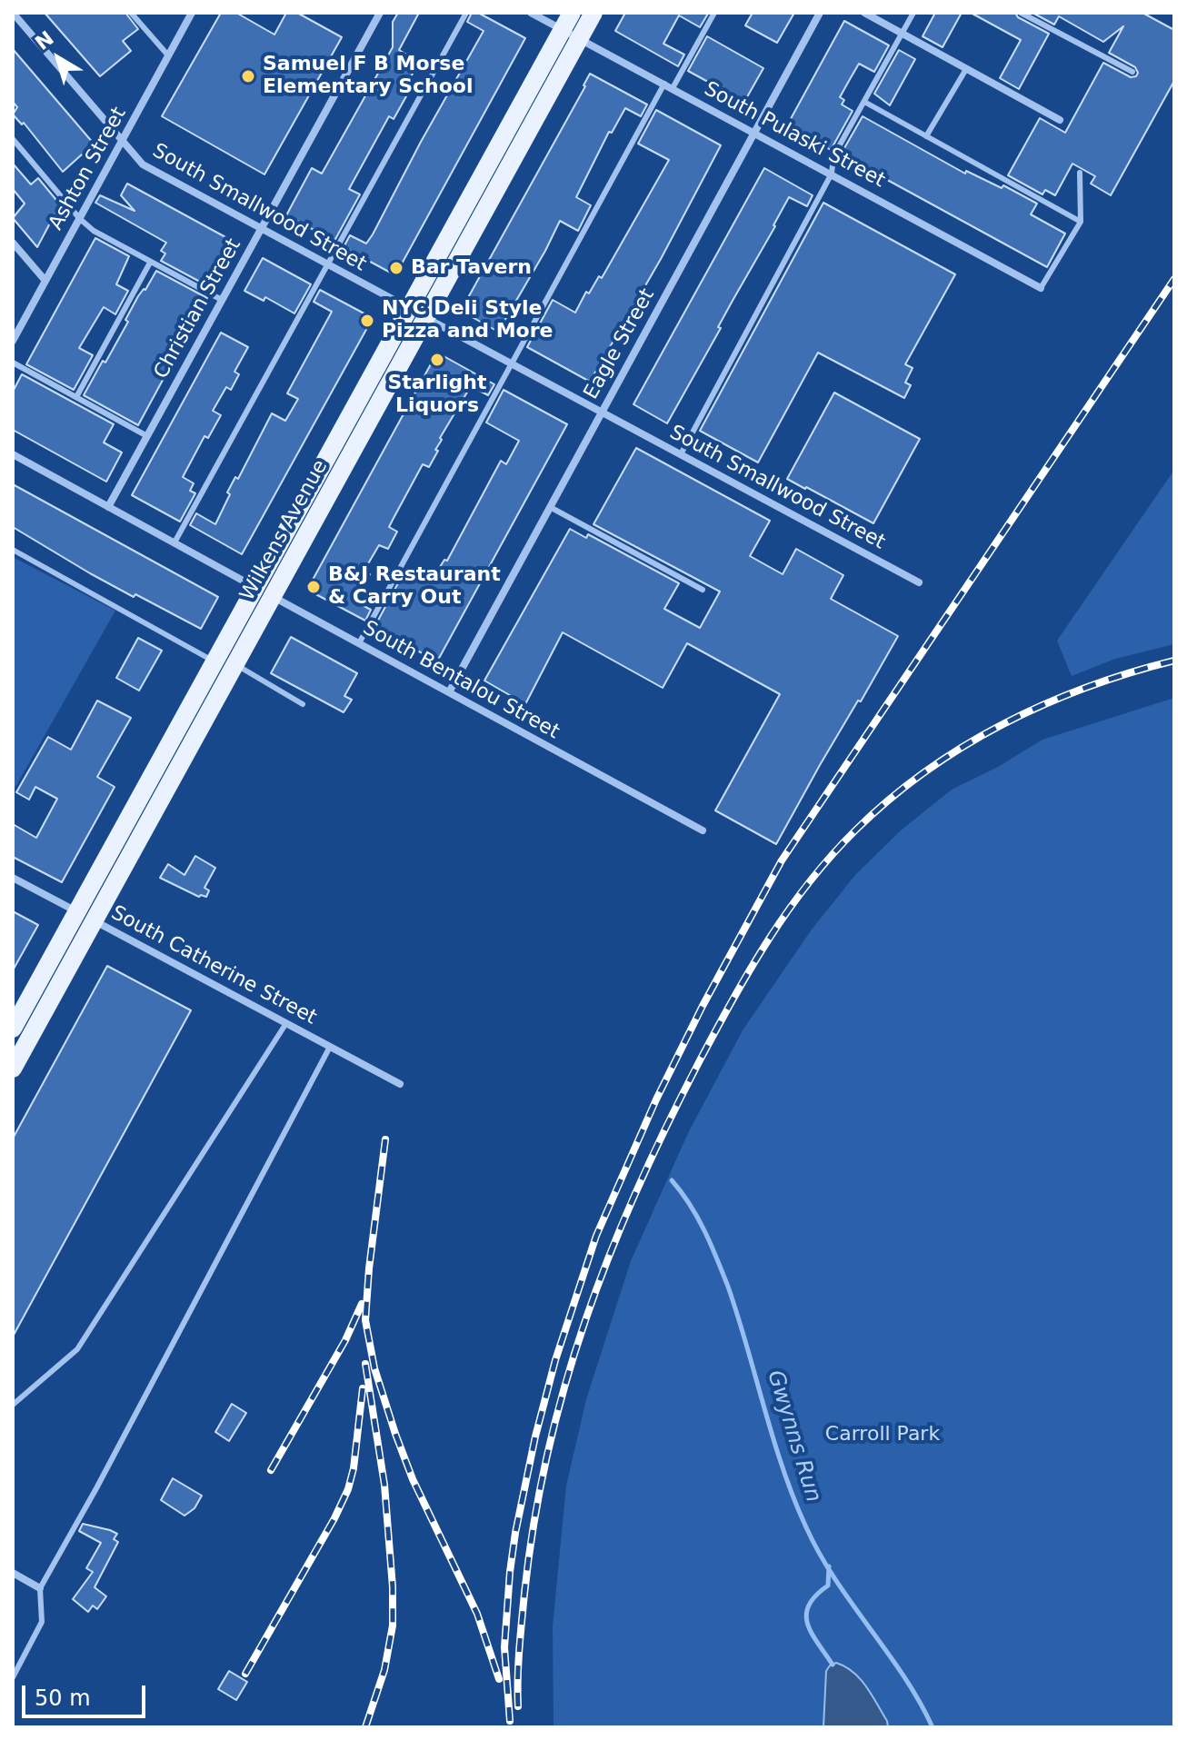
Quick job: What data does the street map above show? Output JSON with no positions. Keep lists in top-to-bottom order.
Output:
{
  "streets": {
    "main road": ["Wilkens Avenue"],
    "street": [
      "South Pulaski Street",
      "Ashton Street",
      "South Smallwood Street",
      "Christian Street",
      "Eagle Street",
      "South Bentalou Street",
      "South Catherine Street"
    ]
  },
  "crossings": [
    ["South Pulaski Street", "Eagle Street"],
    ["South Pulaski Street", "Wilkens Avenue"],
    ["Ashton Street", "South Smallwood Street"],
    ["South Smallwood Street", "Christian Street"],
    ["South Smallwood Street", "Eagle Street"],
    ["South Smallwood Street", "Wilkens Avenue"],
    ["Christian Street", "South Bentalou Street"],
    ["Eagle Street", "South Bentalou Street"],
    ["Wilkens Avenue", "South Bentalou Street"],
    ["Wilkens Avenue", "South Catherine Street"]
  ],
  "water": ["Gwynns Run"],
  "parks": ["Carroll Park"],
  "places": [
    "Samuel F B Morse Elementary School",
    "Bar Tavern",
    "NYC Deli Style Pizza and More",
    "Starlight Liquors",
    "B&J Restaurant & Carry Out"
  ],
  "scale_bar": "50 m",
  "north": "top left"
}
